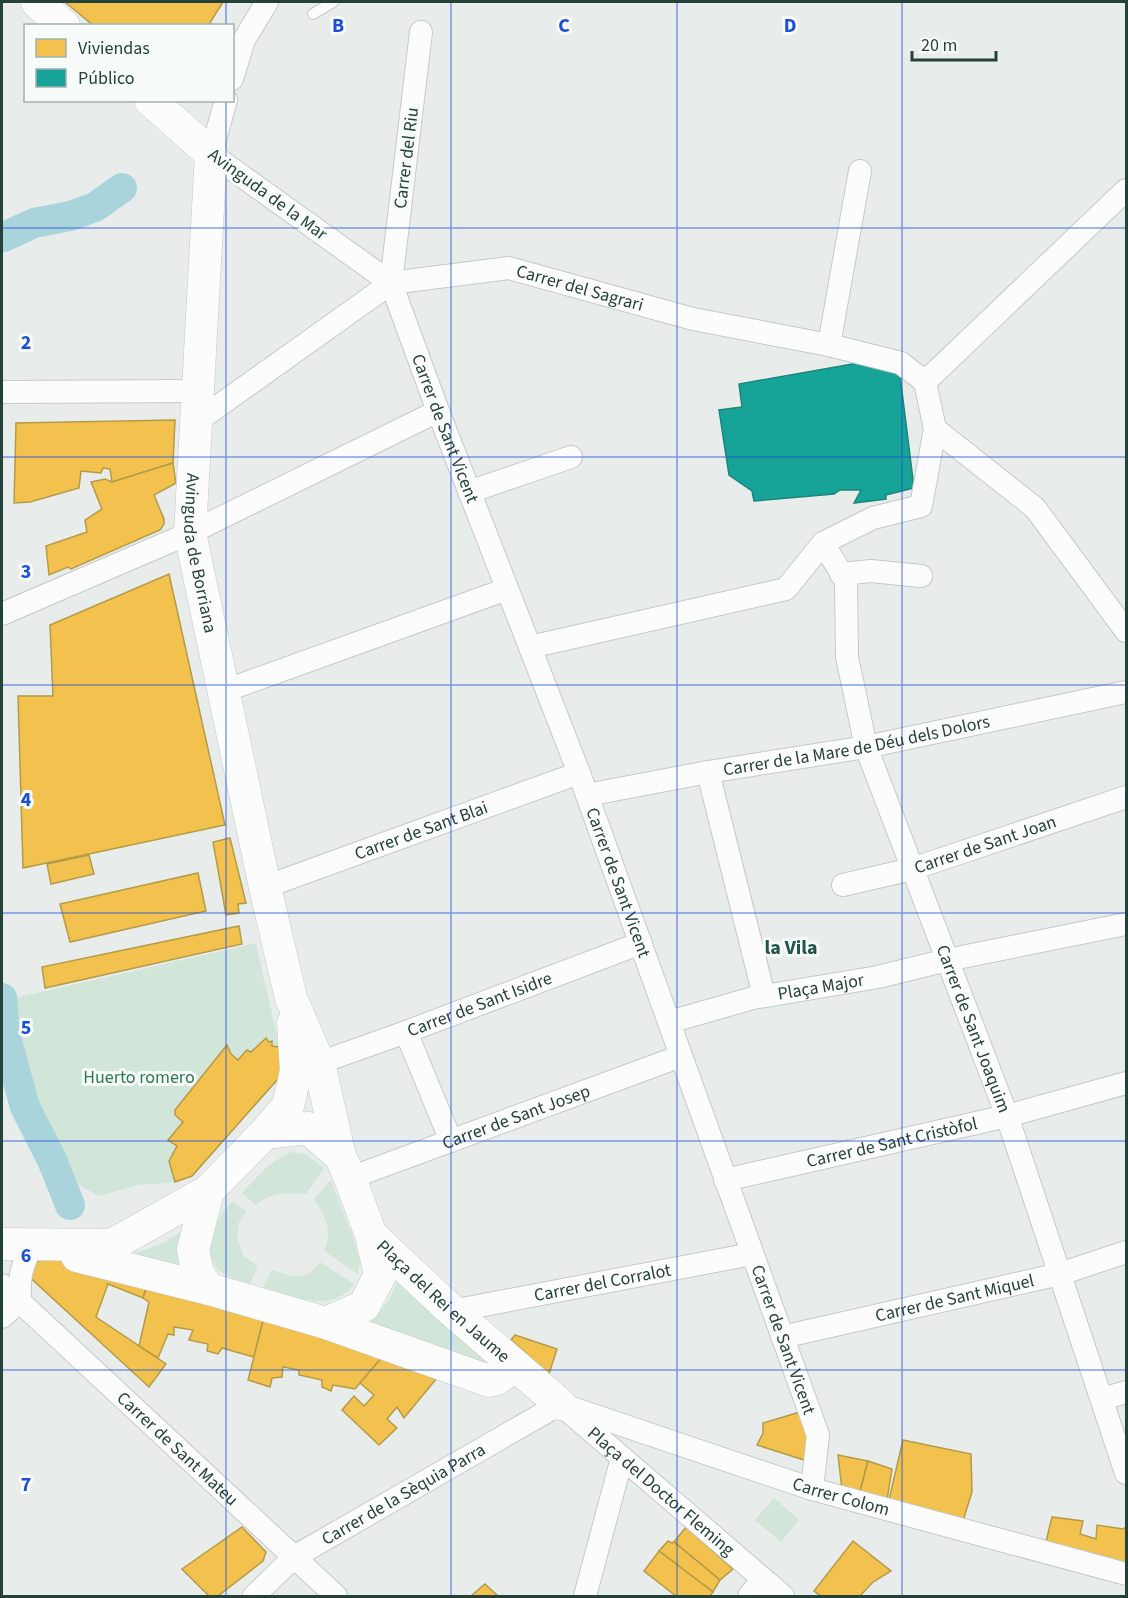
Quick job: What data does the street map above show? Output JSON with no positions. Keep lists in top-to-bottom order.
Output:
{
  "streets": {
    "street": [
      "Carrer del Riu",
      "Avinguda de la Mar",
      "Carrer del Sagrari",
      "Carrer de Sant Vicent",
      "Avinguda de Borriana",
      "Carrer de la Mare de Déu dels Dolors",
      "Carrer de Sant Blai",
      "Carrer de Sant Joan",
      "Plaça Major",
      "Carrer de Sant Isidre",
      "Carrer de Sant Joaquim",
      "Carrer de Sant Josep",
      "Carrer de Sant Cristòfol",
      "Carrer del Corralot",
      "Carrer de Sant Miquel",
      "Plaça del Rei en Jaume",
      "Carrer de Sant Mateu",
      "Plaça del Doctor Fleming",
      "Carrer de la Sèquia Parra",
      "Carrer Colom"
    ]
  },
  "crossings": [
    ["Carrer del Riu", "Avinguda de la Mar"],
    ["Carrer del Riu", "Carrer del Sagrari"],
    ["Carrer del Riu", "Carrer de Sant Vicent"],
    ["Avinguda de la Mar", "Carrer del Sagrari"],
    ["Avinguda de la Mar", "Carrer de Sant Vicent"],
    ["Avinguda de la Mar", "Avinguda de Borriana"],
    ["Carrer del Sagrari", "Carrer de Sant Vicent"],
    ["Carrer del Sagrari", "Avinguda de Borriana"],
    ["Carrer de Sant Vicent", "Carrer de la Mare de Déu dels Dolors"],
    ["Carrer de Sant Vicent", "Carrer de Sant Blai"],
    ["Carrer de Sant Vicent", "Plaça Major"],
    ["Carrer de Sant Vicent", "Carrer de Sant Isidre"],
    ["Carrer de Sant Vicent", "Carrer de Sant Josep"],
    ["Carrer de Sant Vicent", "Carrer de Sant Cristòfol"],
    ["Carrer de Sant Vicent", "Carrer del Corralot"],
    ["Carrer de Sant Vicent", "Carrer de Sant Miquel"],
    ["Carrer de Sant Vicent", "Carrer Colom"],
    ["Avinguda de Borriana", "Carrer de Sant Blai"],
    ["Avinguda de Borriana", "Carrer de Sant Isidre"],
    ["Avinguda de Borriana", "Carrer de Sant Josep"],
    ["Avinguda de Borriana", "Plaça del Rei en Jaume"],
    ["Carrer de la Mare de Déu dels Dolors", "Plaça Major"],
    ["Carrer de la Mare de Déu dels Dolors", "Carrer de Sant Joaquim"],
    ["Carrer de Sant Joan", "Carrer de Sant Joaquim"],
    ["Plaça Major", "Carrer de Sant Joaquim"],
    ["Carrer de Sant Joaquim", "Carrer de Sant Cristòfol"],
    ["Carrer de Sant Joaquim", "Carrer de Sant Miquel"],
    ["Carrer de Sant Josep", "Plaça del Rei en Jaume"],
    ["Carrer del Corralot", "Plaça del Rei en Jaume"],
    ["Plaça del Rei en Jaume", "Plaça del Doctor Fleming"],
    ["Plaça del Rei en Jaume", "Carrer de la Sèquia Parra"],
    ["Plaça del Rei en Jaume", "Carrer Colom"],
    ["Carrer de Sant Mateu", "Carrer de la Sèquia Parra"],
    ["Plaça del Doctor Fleming", "Carrer de la Sèquia Parra"],
    ["Plaça del Doctor Fleming", "Carrer Colom"],
    ["Carrer de la Sèquia Parra", "Carrer Colom"]
  ],
  "districts": ["la Vila"],
  "parks": ["Huerto romero"],
  "legend": ["Viviendas", "Público"],
  "scale_bar": "20 m",
  "grid": {
    "columns": ["B", "C", "D"],
    "rows": [
      "2",
      "3",
      "4",
      "5",
      "6",
      "7"
    ]
  }
}
